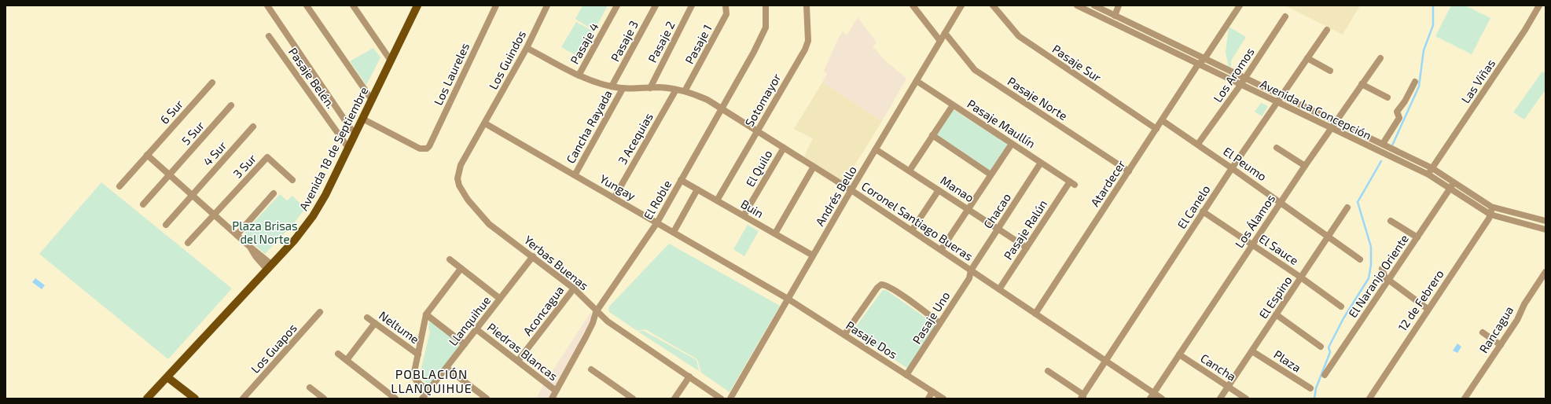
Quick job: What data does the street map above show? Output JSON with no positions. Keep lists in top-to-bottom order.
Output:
{
  "streets": {
    "main road": ["Avenida 18 de Septiembre"],
    "street": [
      "Pasaje 3",
      "Pasaje 2",
      "Pasaje 4",
      "Pasaje 1",
      "Los Guindos",
      "Pasaje Sur",
      "Los Laureles",
      "Los Aromos",
      "Pasaje Belén.",
      "Las Viñas",
      "Pasaje Norte",
      "Sotomayor",
      "Avenida La Concepción",
      "6 Sur",
      "Pasaje Maullín",
      "Cancha Rayada",
      "5 Sur",
      "3 Acequias",
      "4 Sur",
      "El Peumo",
      "3 Sur",
      "El Quilo",
      "Atardecer",
      "Yungay",
      "Manao",
      "Andrés Bello",
      "El Roble",
      "El Canelo",
      "Buin",
      "Chacao",
      "Coronel Santiago Bueras",
      "Los Álamos",
      "Pasaje Ralún",
      "El Sauce",
      "Yerbas Buenas",
      "El Naranjo Oriente",
      "El Espino",
      "12 de Febrero",
      "Aconcagua",
      "Pasaje Uno",
      "Llanquihue",
      "Neltume",
      "Rancagua",
      "Pasaje Dos",
      "Los Guapos",
      "Piedras Blancas",
      "Plaza",
      "Cancha"
    ]
  },
  "crossings": [
    ["Pasaje 3", "Coronel Santiago Bueras"],
    ["Pasaje 2", "Coronel Santiago Bueras"],
    ["Pasaje 4", "Coronel Santiago Bueras"],
    ["Pasaje 1", "Coronel Santiago Bueras"],
    ["Los Guindos", "Yungay"],
    ["Los Guindos", "Coronel Santiago Bueras"],
    ["Los Guindos", "Yerbas Buenas"],
    ["Pasaje Sur", "Atardecer"],
    ["Los Laureles", "Avenida 18 de Septiembre"],
    ["Los Aromos", "Avenida La Concepción"],
    ["Los Aromos", "El Peumo"],
    ["Pasaje Belén.", "Avenida 18 de Septiembre"],
    ["Las Viñas", "Avenida La Concepción"],
    ["Pasaje Norte", "Atardecer"],
    ["Pasaje Norte", "Andrés Bello"],
    ["Sotomayor", "Buin"],
    ["Sotomayor", "Coronel Santiago Bueras"],
    ["Avenida La Concepción", "Atardecer"],
    ["Avenida La Concepción", "El Canelo"],
    ["Avenida La Concepción", "Los Álamos"],
    ["Avenida La Concepción", "El Naranjo Oriente"],
    ["Avenida La Concepción", "12 de Febrero"],
    ["Pasaje Maullín", "Andrés Bello"],
    ["Pasaje Maullín", "Chacao"],
    ["Pasaje Maullín", "Pasaje Ralún"],
    ["Cancha Rayada", "Yungay"],
    ["Cancha Rayada", "Coronel Santiago Bueras"],
    ["3 Acequias", "Yungay"],
    ["3 Acequias", "Coronel Santiago Bueras"],
    ["El Peumo", "Atardecer"],
    ["El Peumo", "El Canelo"],
    ["El Peumo", "Los Álamos"],
    ["El Peumo", "El Espino"],
    ["El Quilo", "Buin"],
    ["El Quilo", "Coronel Santiago Bueras"],
    ["Atardecer", "Coronel Santiago Bueras"],
    ["Yungay", "Andrés Bello"],
    ["Yungay", "El Roble"],
    ["Yungay", "Yerbas Buenas"],
    ["Yungay", "Pasaje Dos"],
    ["Manao", "Andrés Bello"],
    ["Manao", "Chacao"],
    ["Manao", "Pasaje Ralún"],
    ["Andrés Bello", "Buin"],
    ["Andrés Bello", "Coronel Santiago Bueras"],
    ["Andrés Bello", "Pasaje Dos"],
    ["El Roble", "Buin"],
    ["El Roble", "Coronel Santiago Bueras"],
    ["El Roble", "Yerbas Buenas"],
    ["El Roble", "Piedras Blancas"],
    ["El Canelo", "Coronel Santiago Bueras"],
    ["El Canelo", "El Sauce"],
    ["Chacao", "Coronel Santiago Bueras"],
    ["Chacao", "Pasaje Uno"],
    ["Coronel Santiago Bueras", "Los Álamos"],
    ["Coronel Santiago Bueras", "Pasaje Ralún"],
    ["Coronel Santiago Bueras", "Pasaje Uno"],
    ["Los Álamos", "El Sauce"],
    ["Los Álamos", "Cancha"],
    ["El Sauce", "El Espino"],
    ["Yerbas Buenas", "Aconcagua"],
    ["Yerbas Buenas", "Llanquihue"],
    ["El Espino", "Plaza"],
    ["El Espino", "Cancha"],
    ["Aconcagua", "Piedras Blancas"],
    ["Pasaje Uno", "Pasaje Dos"],
    ["Llanquihue", "Piedras Blancas"]
  ],
  "districts": ["POBLACIÓN LLANQUIHUE"],
  "parks": ["Plaza Brisas del Norte"]
}
